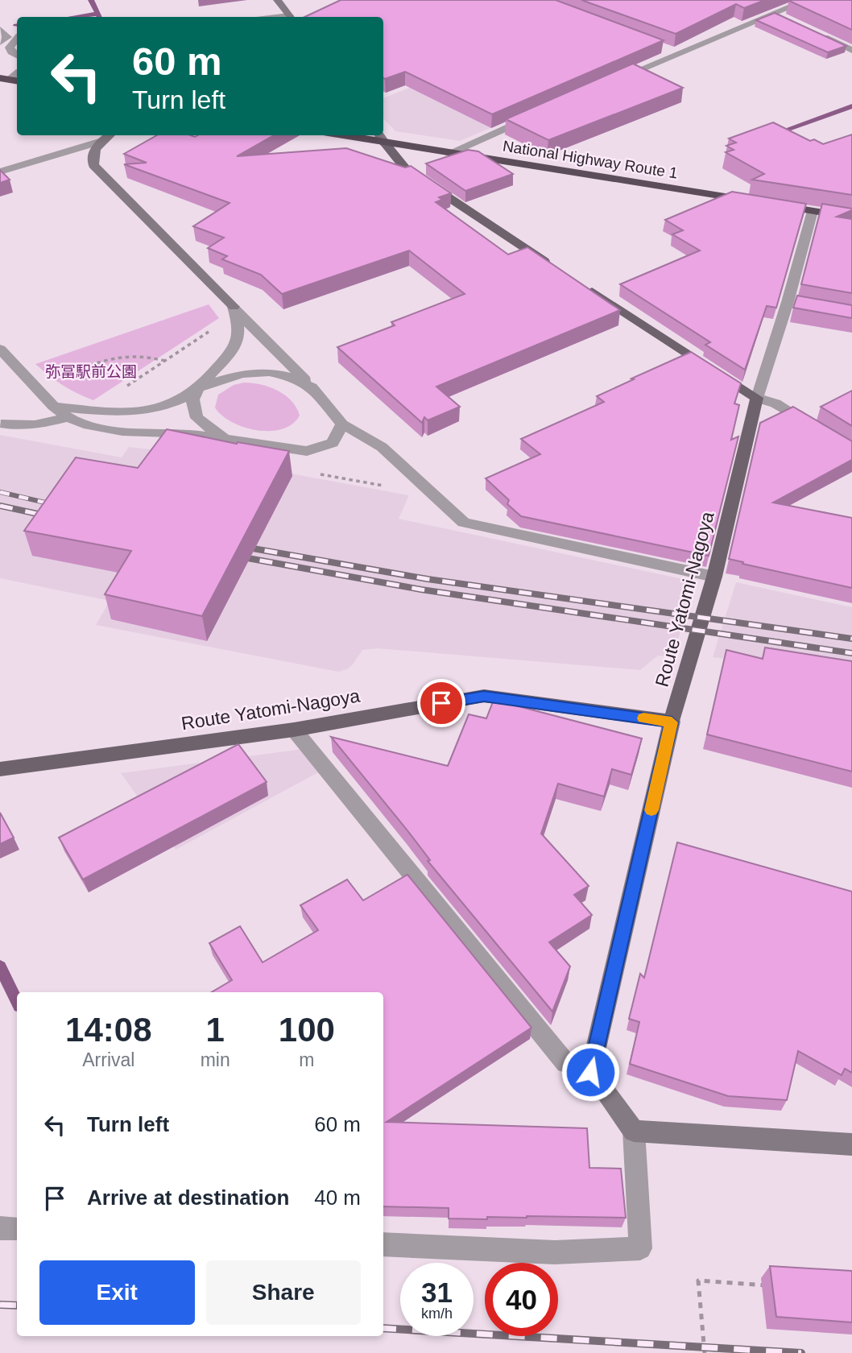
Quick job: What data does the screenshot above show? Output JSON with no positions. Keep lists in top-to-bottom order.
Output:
{
  "streets": {
    "highway": ["National Highway Route 1"],
    "main road": ["Route Yatomi-Nagoya"]
  },
  "parks": ["弥冨駅前公園"],
  "page": {
    "turn": ["60 m", "Turn left"],
    "eta": [
      "14:08",
      "Arrival",
      "1",
      "min",
      "100",
      "m"
    ],
    "list": [
      {
        "name": "Turn left",
        "value": "60 m"
      },
      {
        "name": "Arrive at destination",
        "value": "40 m"
      }
    ],
    "buttons": ["Exit", "Share"],
    "speed": "31 km/h",
    "limit": "40"
  }
}
